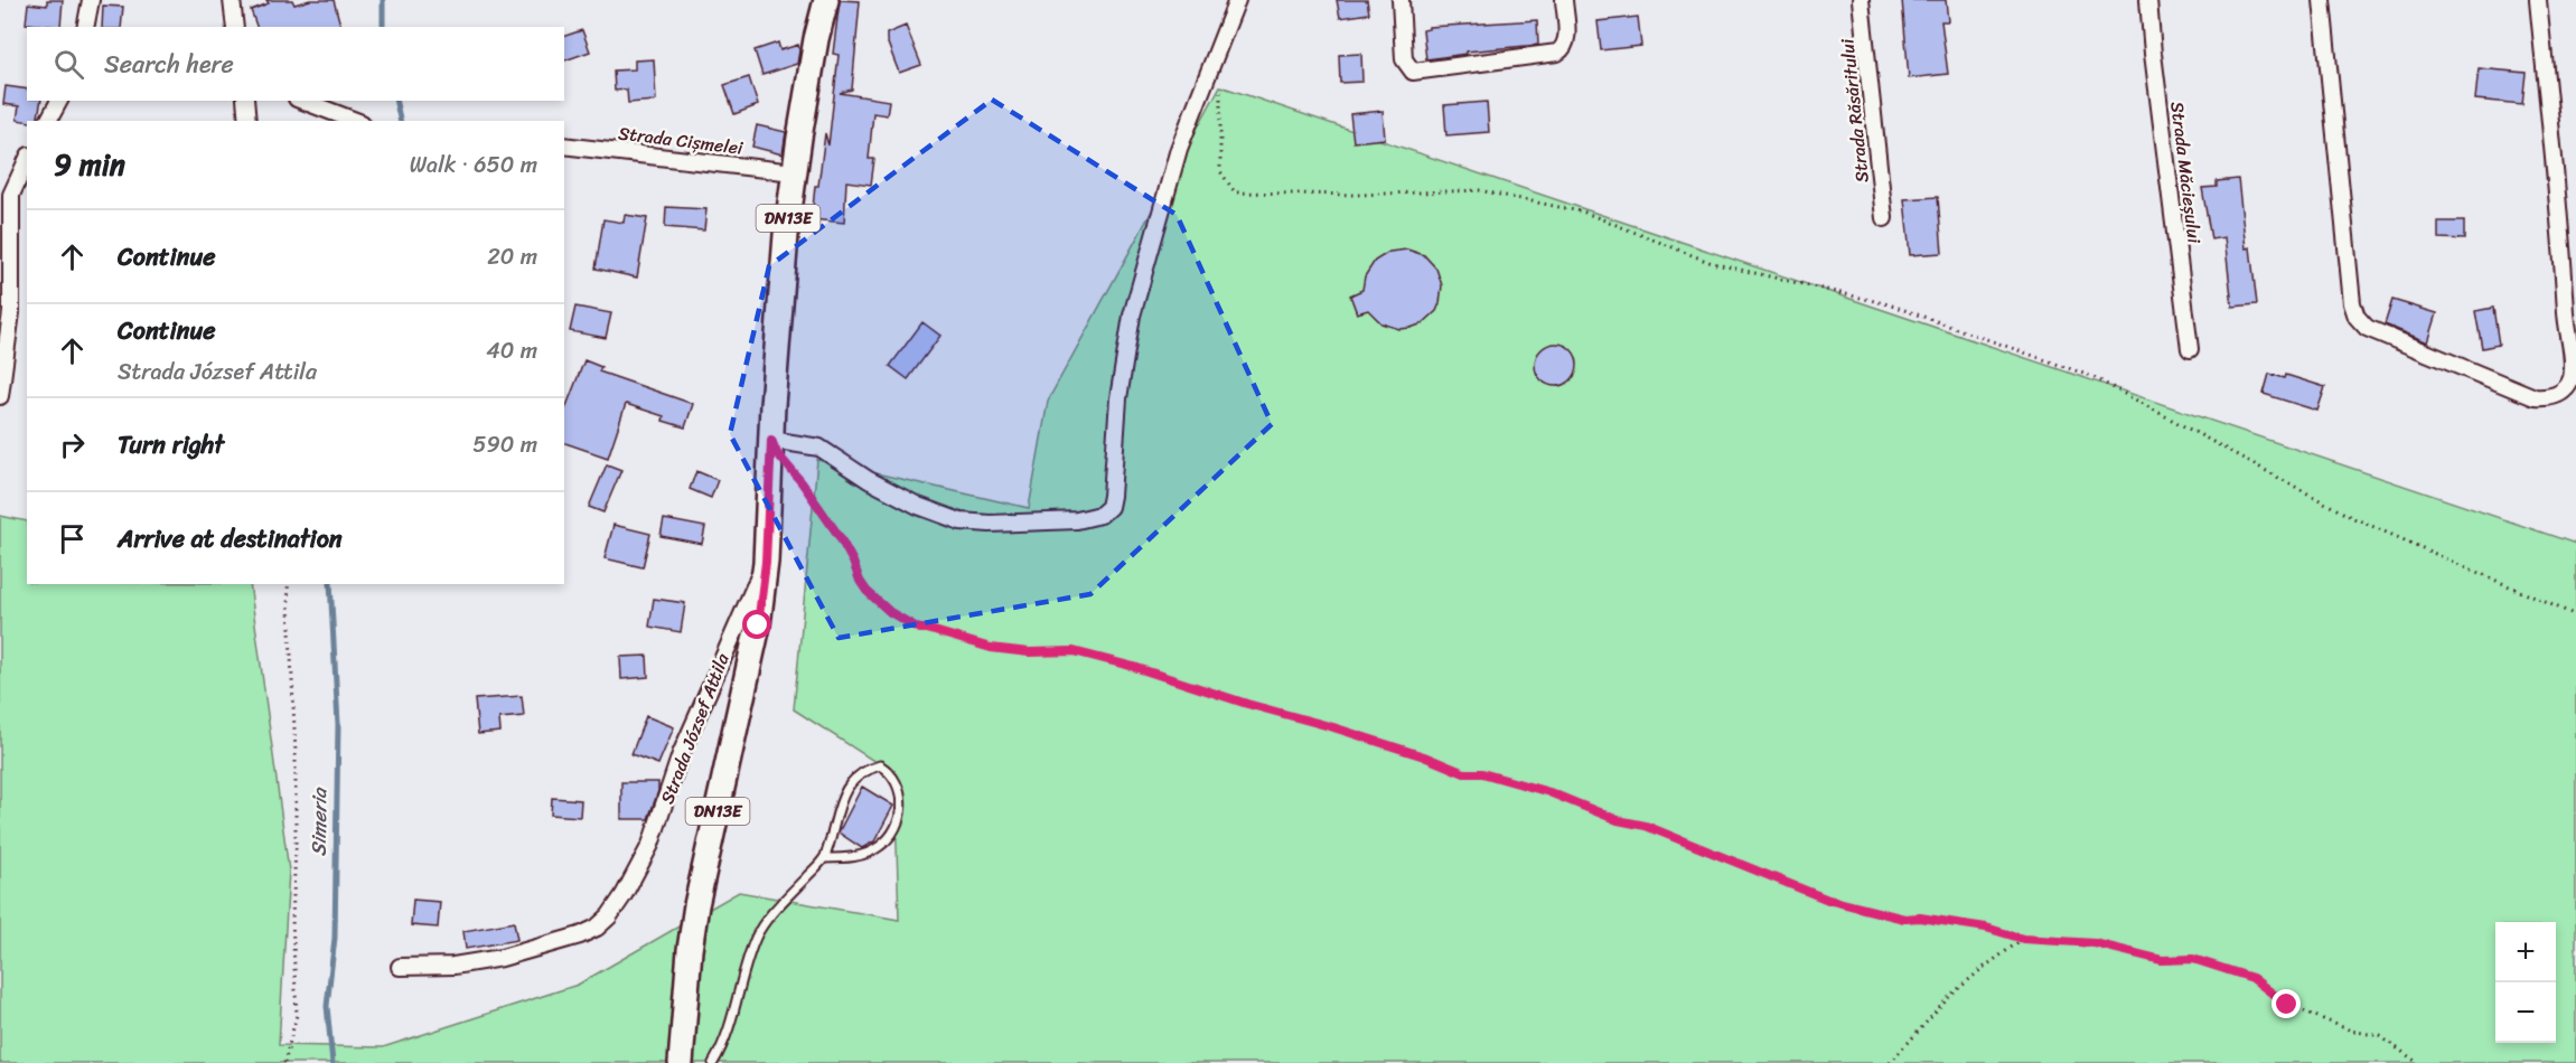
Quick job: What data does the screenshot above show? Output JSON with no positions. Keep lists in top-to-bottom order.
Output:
{
  "streets": {
    "main road": ["DN13E", "Strada József Attila"],
    "street": ["Strada Răsăritului", "Strada Cișmelei", "Strada Măcieșului"]
  },
  "crossings": [
    ["Strada Cișmelei", "Strada József Attila"],
    ["DN13E", "Strada József Attila"]
  ],
  "water": ["Simeria"],
  "page": {
    "search": "Search here",
    "heading": ["9 min", "Walk · 650 m"],
    "list": [
      ["Continue", "20 m"],
      ["Continue", "Strada József Attila", "40 m"],
      ["Turn right", "590 m"],
      "Arrive at destination"
    ],
    "map_buttons": ["+", "−"]
  }
}
